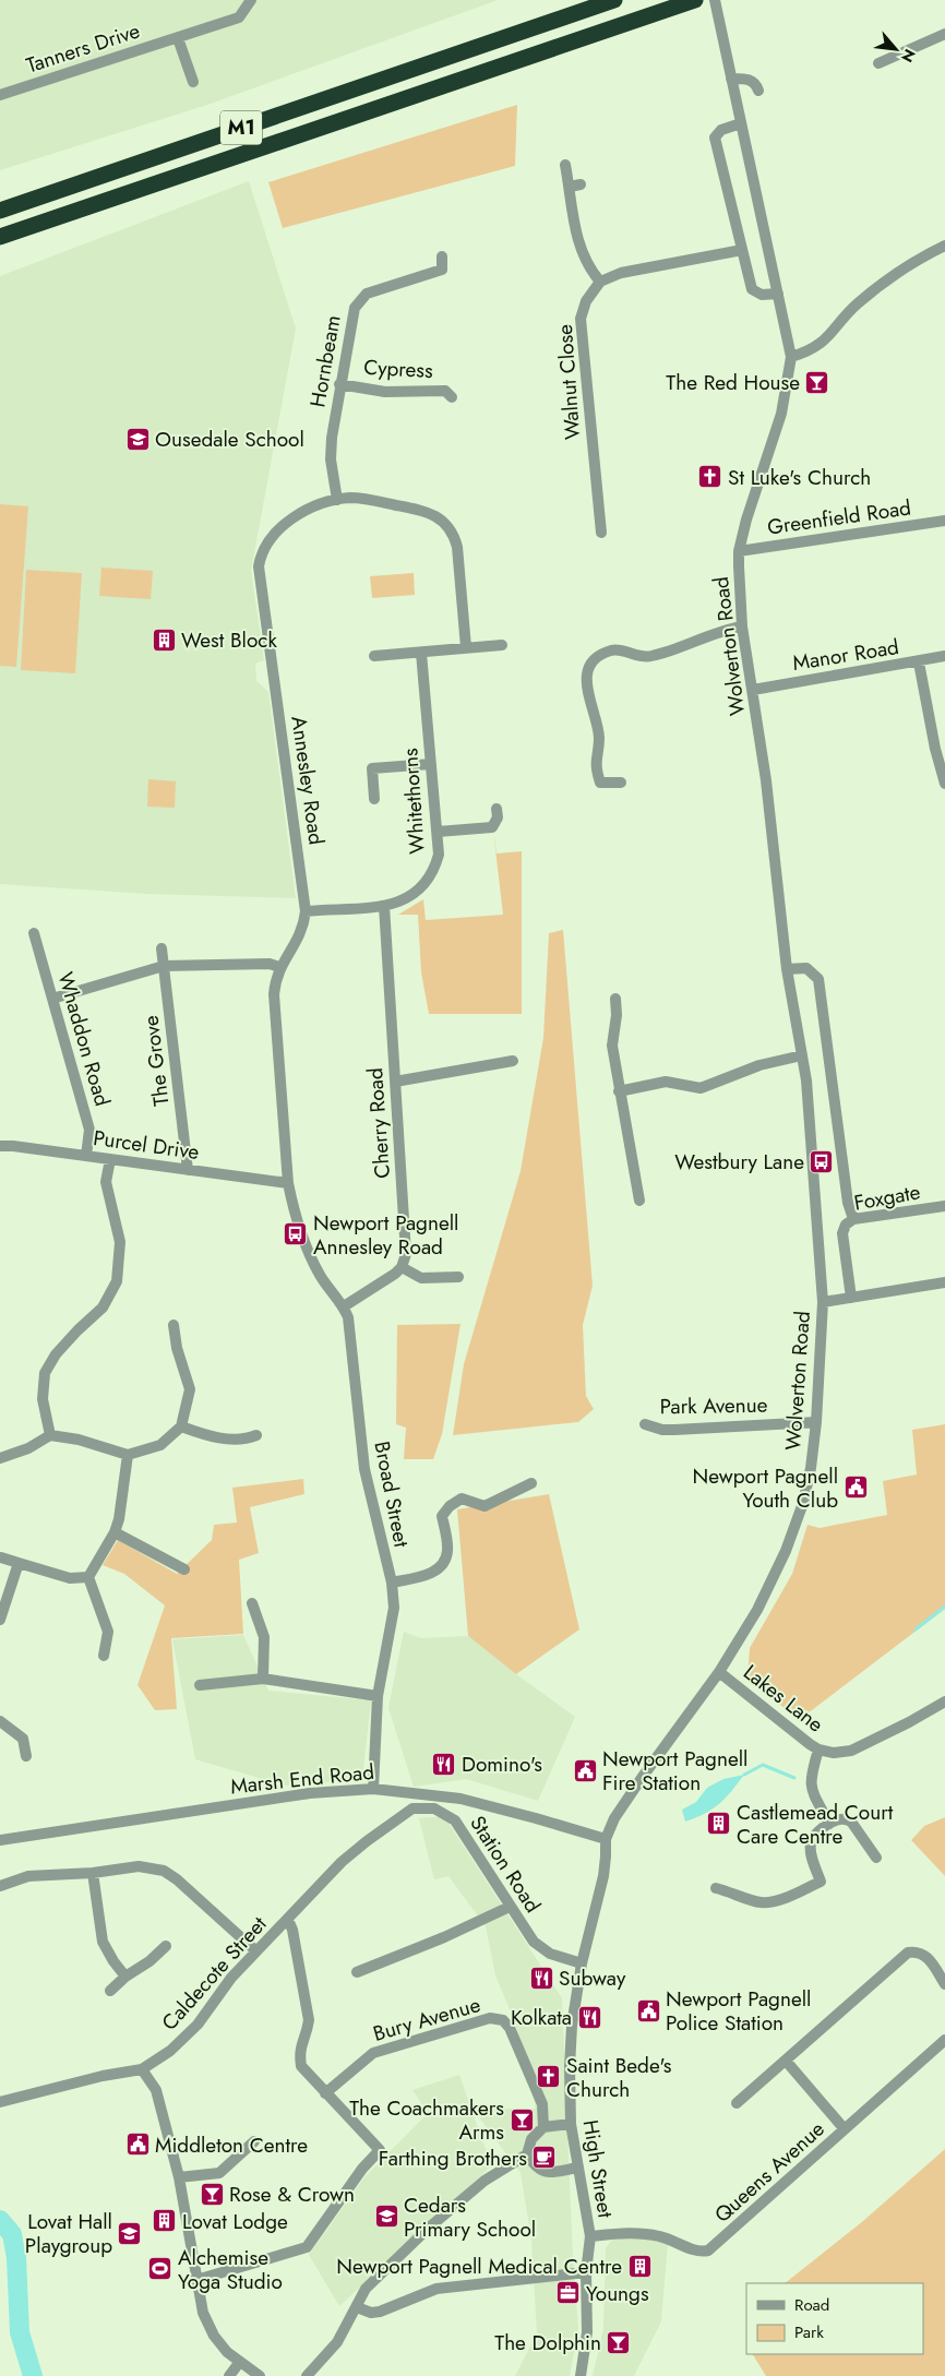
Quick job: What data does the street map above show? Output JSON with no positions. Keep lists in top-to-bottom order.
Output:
{
  "streets": {
    "highway": ["M1"],
    "street": [
      "Tanners Drive",
      "Hornbeam",
      "Cypress",
      "Walnut Close",
      "Greenfield Road",
      "Wolverton Road",
      "Manor Road",
      "Annesley Road",
      "Whitethorns",
      "Whaddon Road",
      "The Grove",
      "Cherry Road",
      "Purcel Drive",
      "Foxgate",
      "Park Avenue",
      "Broad Street",
      "Lakes Lane",
      "Marsh End Road",
      "Station Road",
      "Caldecote Street",
      "Bury Avenue",
      "High Street",
      "Queens Avenue"
    ]
  },
  "crossings": [
    ["Hornbeam", "Cypress"],
    ["Hornbeam", "Annesley Road"],
    ["Greenfield Road", "Wolverton Road"],
    ["Wolverton Road", "Manor Road"],
    ["Wolverton Road", "Park Avenue"],
    ["Wolverton Road", "Lakes Lane"],
    ["Wolverton Road", "Marsh End Road"],
    ["Wolverton Road", "High Street"],
    ["Annesley Road", "Whitethorns"],
    ["Annesley Road", "Purcel Drive"],
    ["Annesley Road", "Broad Street"],
    ["Whitethorns", "Cherry Road"],
    ["Whaddon Road", "Purcel Drive"],
    ["The Grove", "Purcel Drive"],
    ["Broad Street", "Marsh End Road"],
    ["Marsh End Road", "High Street"],
    ["Station Road", "Caldecote Street"],
    ["Station Road", "High Street"],
    ["Bury Avenue", "High Street"],
    ["High Street", "Queens Avenue"]
  ],
  "places": {
    "bar": [
      "The Red House",
      "The Coachmakers Arms",
      "Rose & Crown",
      "The Dolphin"
    ],
    "school or university": ["Ousedale School", "Cedars Primary School", "Lovat Hall Playgroup"],
    "church": ["St Luke's Church", "Saint Bede's Church"],
    "building": [
      "West Block",
      "Castlemead Court Care Centre",
      "Lovat Lodge",
      "Newport Pagnell Medical Centre"
    ],
    "bus stop": ["Westbury Lane", "Newport Pagnell Annesley Road"],
    "public building": [
      "Newport Pagnell Youth Club",
      "Newport Pagnell Fire Station",
      "Newport Pagnell Police Station",
      "Middleton Centre"
    ],
    "restaurant": ["Domino's", "Subway", "Kolkata"],
    "cafe": ["Farthing Brothers"],
    "sports": ["Alchemise Yoga Studio"],
    "office": ["Youngs"]
  },
  "legend": ["Road", "Park"],
  "north": "bottom right"
}
